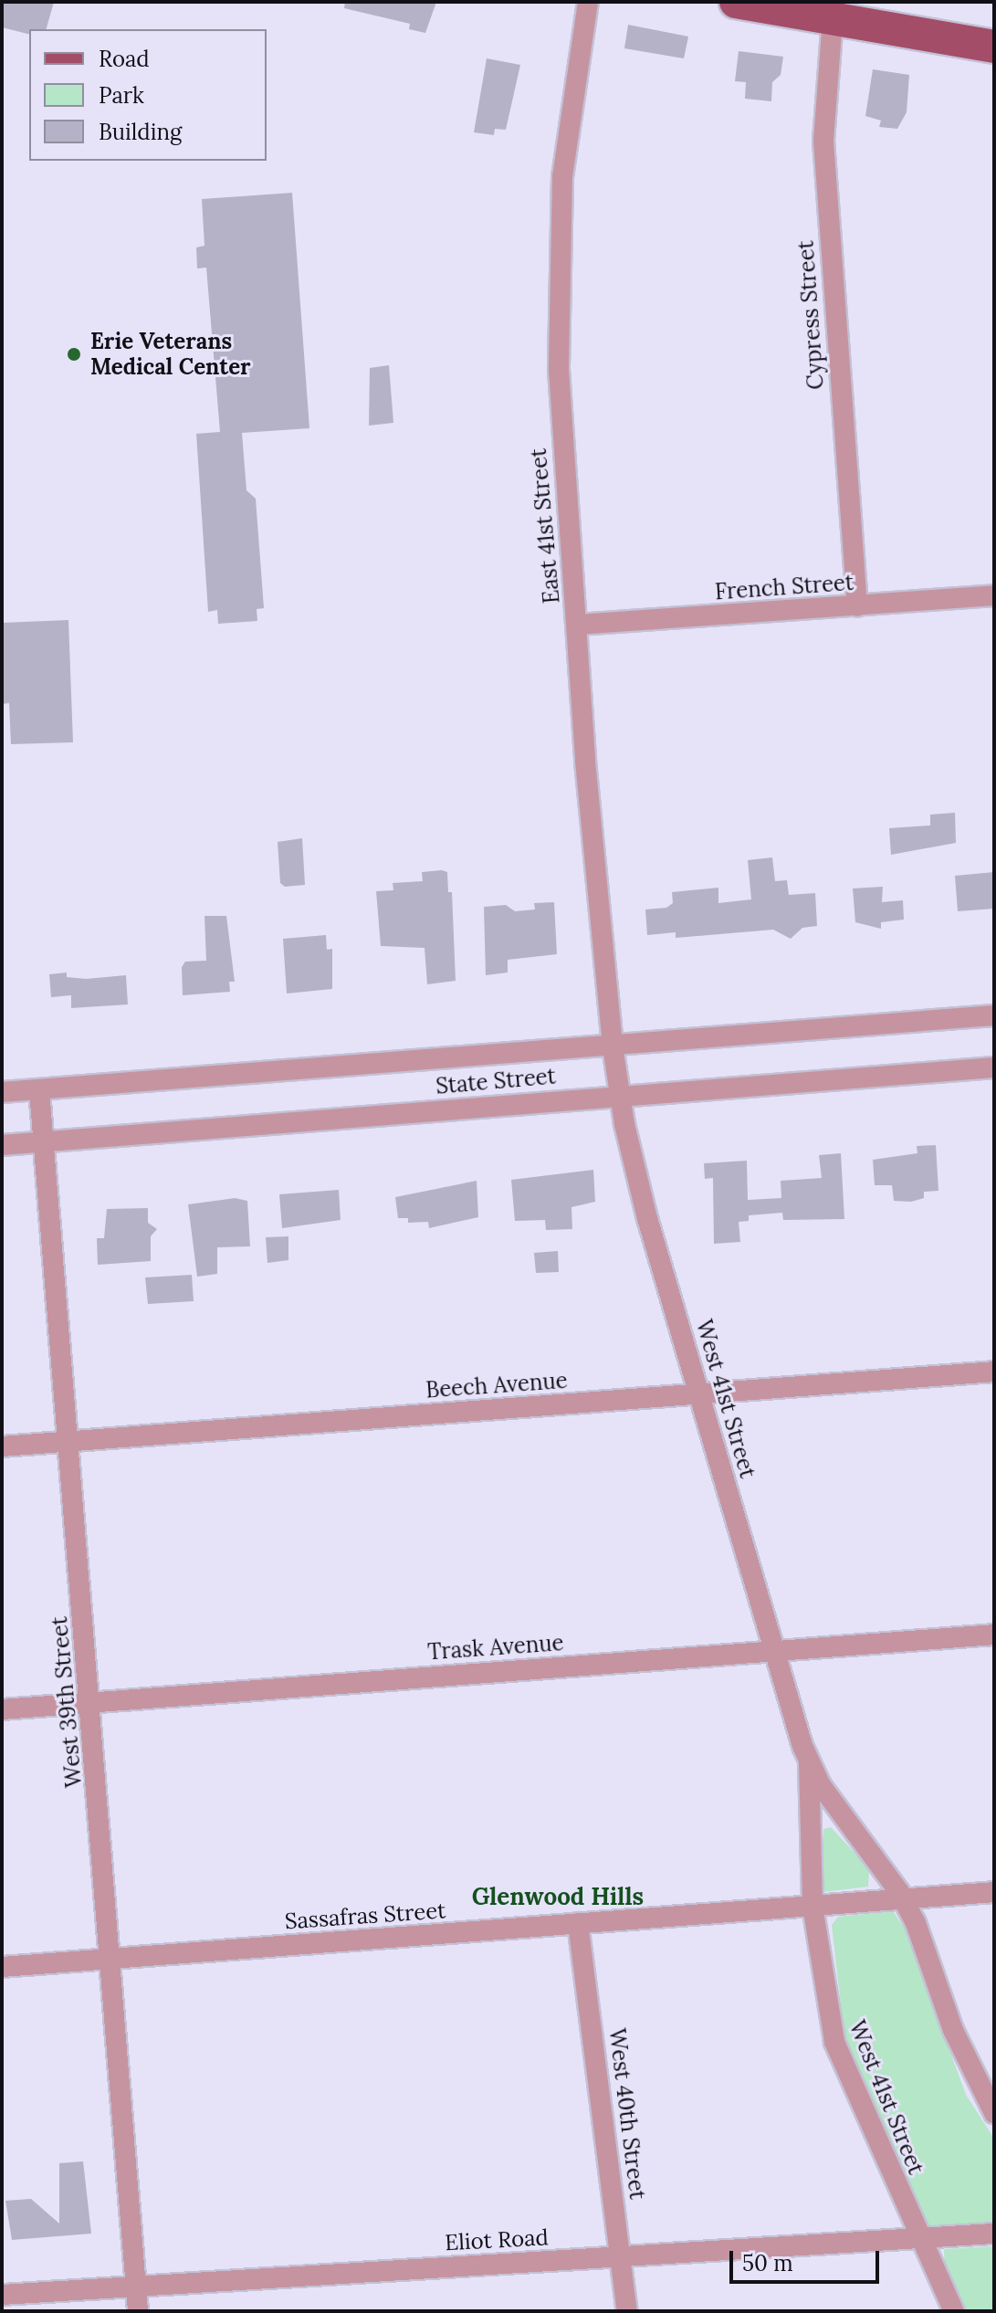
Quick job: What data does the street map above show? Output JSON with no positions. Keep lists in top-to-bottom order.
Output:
{
  "streets": {
    "street": [
      "Cypress Street",
      "East 41st Street",
      "French Street",
      "State Street",
      "Beech Avenue",
      "West 41st Street",
      "Trask Avenue",
      "West 39th Street",
      "Sassafras Street",
      "West 40th Street",
      "Eliot Road"
    ]
  },
  "crossings": [
    ["Cypress Street", "French Street"],
    ["East 41st Street", "French Street"],
    ["East 41st Street", "State Street"],
    ["East 41st Street", "West 41st Street"],
    ["State Street", "West 41st Street"],
    ["State Street", "West 39th Street"],
    ["Beech Avenue", "West 41st Street"],
    ["Beech Avenue", "West 39th Street"],
    ["West 41st Street", "Trask Avenue"],
    ["West 41st Street", "Sassafras Street"],
    ["West 41st Street", "Eliot Road"],
    ["Trask Avenue", "West 39th Street"],
    ["West 39th Street", "Sassafras Street"],
    ["West 39th Street", "Eliot Road"],
    ["Sassafras Street", "West 40th Street"],
    ["West 40th Street", "Eliot Road"]
  ],
  "districts": ["Glenwood Hills"],
  "places": ["Erie Veterans Medical Center"],
  "legend": ["Road", "Park", "Building"],
  "scale_bar": "50 m"
}
